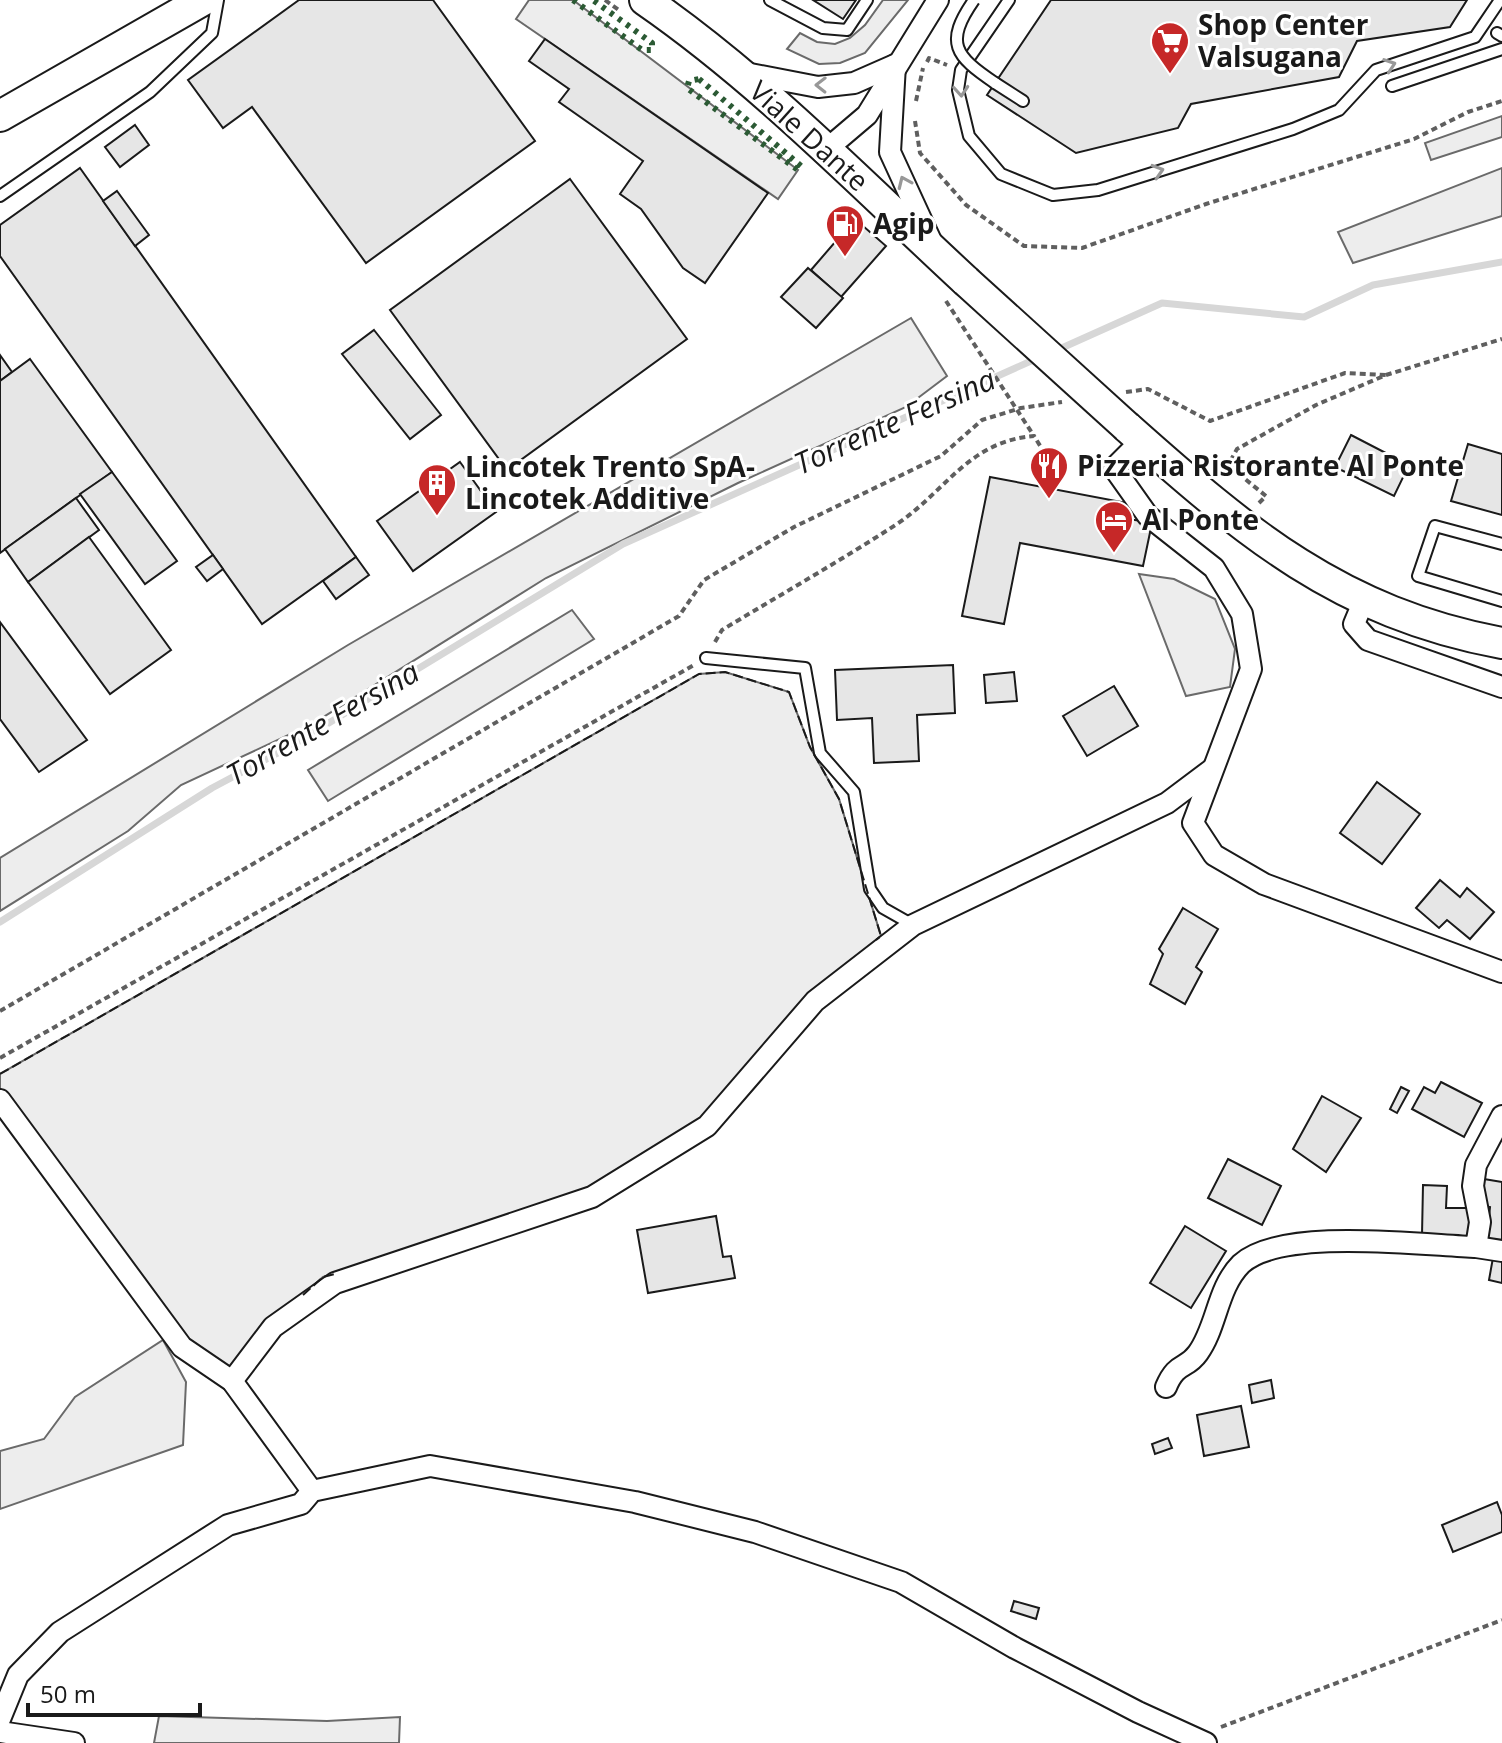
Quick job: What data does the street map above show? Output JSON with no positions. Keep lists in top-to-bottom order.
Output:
{
  "streets": {
    "main road": ["Viale Dante"]
  },
  "water": ["Torrente Fersina"],
  "places": {
    "supermarket": ["Shop Center Valsugana"],
    "fuel station": ["Agip"],
    "restaurant": ["Pizzeria Ristorante Al Ponte"],
    "building": ["Lincotek Trento SpA- Lincotek Additive"],
    "hotel": ["Al Ponte"]
  },
  "scale_bar": "50 m"
}
